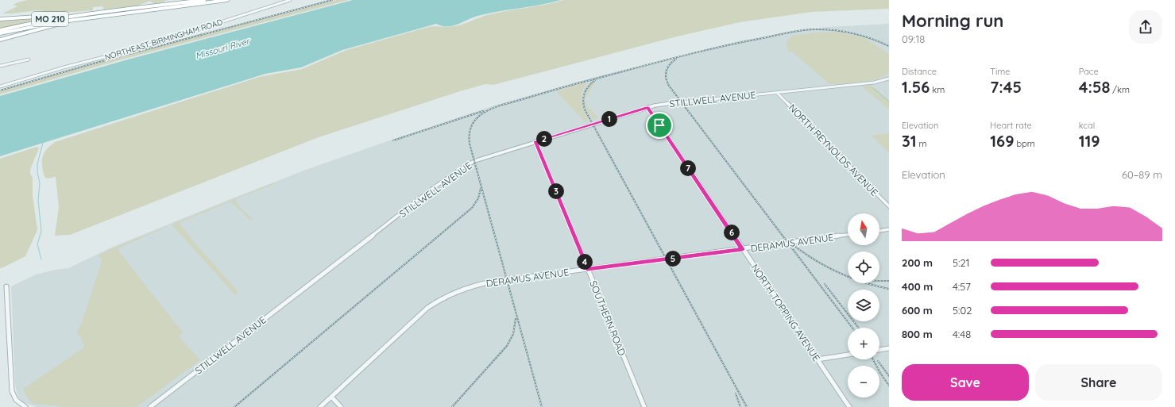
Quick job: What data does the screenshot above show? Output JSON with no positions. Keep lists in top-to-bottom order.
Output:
{
  "streets": {
    "highway": ["MO 210"],
    "street": [
      "NORTHEAST BIRMINGHAM ROAD",
      "STILLWELL AVENUE",
      "NORTH REYNOLDS AVENUE",
      "DERAMUS AVENUE",
      "NORTH TOPPING AVENUE",
      "SOUTHERN ROAD"
    ]
  },
  "crossings": [
    ["STILLWELL AVENUE", "NORTH REYNOLDS AVENUE"],
    ["STILLWELL AVENUE", "NORTH TOPPING AVENUE"],
    ["STILLWELL AVENUE", "SOUTHERN ROAD"],
    ["DERAMUS AVENUE", "NORTH TOPPING AVENUE"],
    ["DERAMUS AVENUE", "SOUTHERN ROAD"]
  ],
  "water": ["Missouri River"],
  "north": "top",
  "page": {
    "heading": ["Morning run", "09:18"],
    "stats": [
      ["Distance", "1.56 km"],
      ["Time", "7:45"],
      ["Pace", "4:58 /km"],
      ["Elevation", "31 m"],
      ["Heart rate", "169 bpm"],
      ["kcal", "119"]
    ],
    "pins": [
      "1",
      "2",
      "7",
      "3",
      "6",
      "5",
      "4"
    ],
    "chart": ["Elevation", "60–89 m"],
    "map_buttons": ["+", "−"],
    "list": [
      {
        "name": "200 m",
        "note": "5:21"
      },
      {
        "name": "400 m",
        "note": "4:57"
      },
      {
        "name": "600 m",
        "note": "5:02"
      },
      {
        "name": "800 m",
        "note": "4:48"
      }
    ],
    "buttons": ["Save", "Share"]
  }
}
